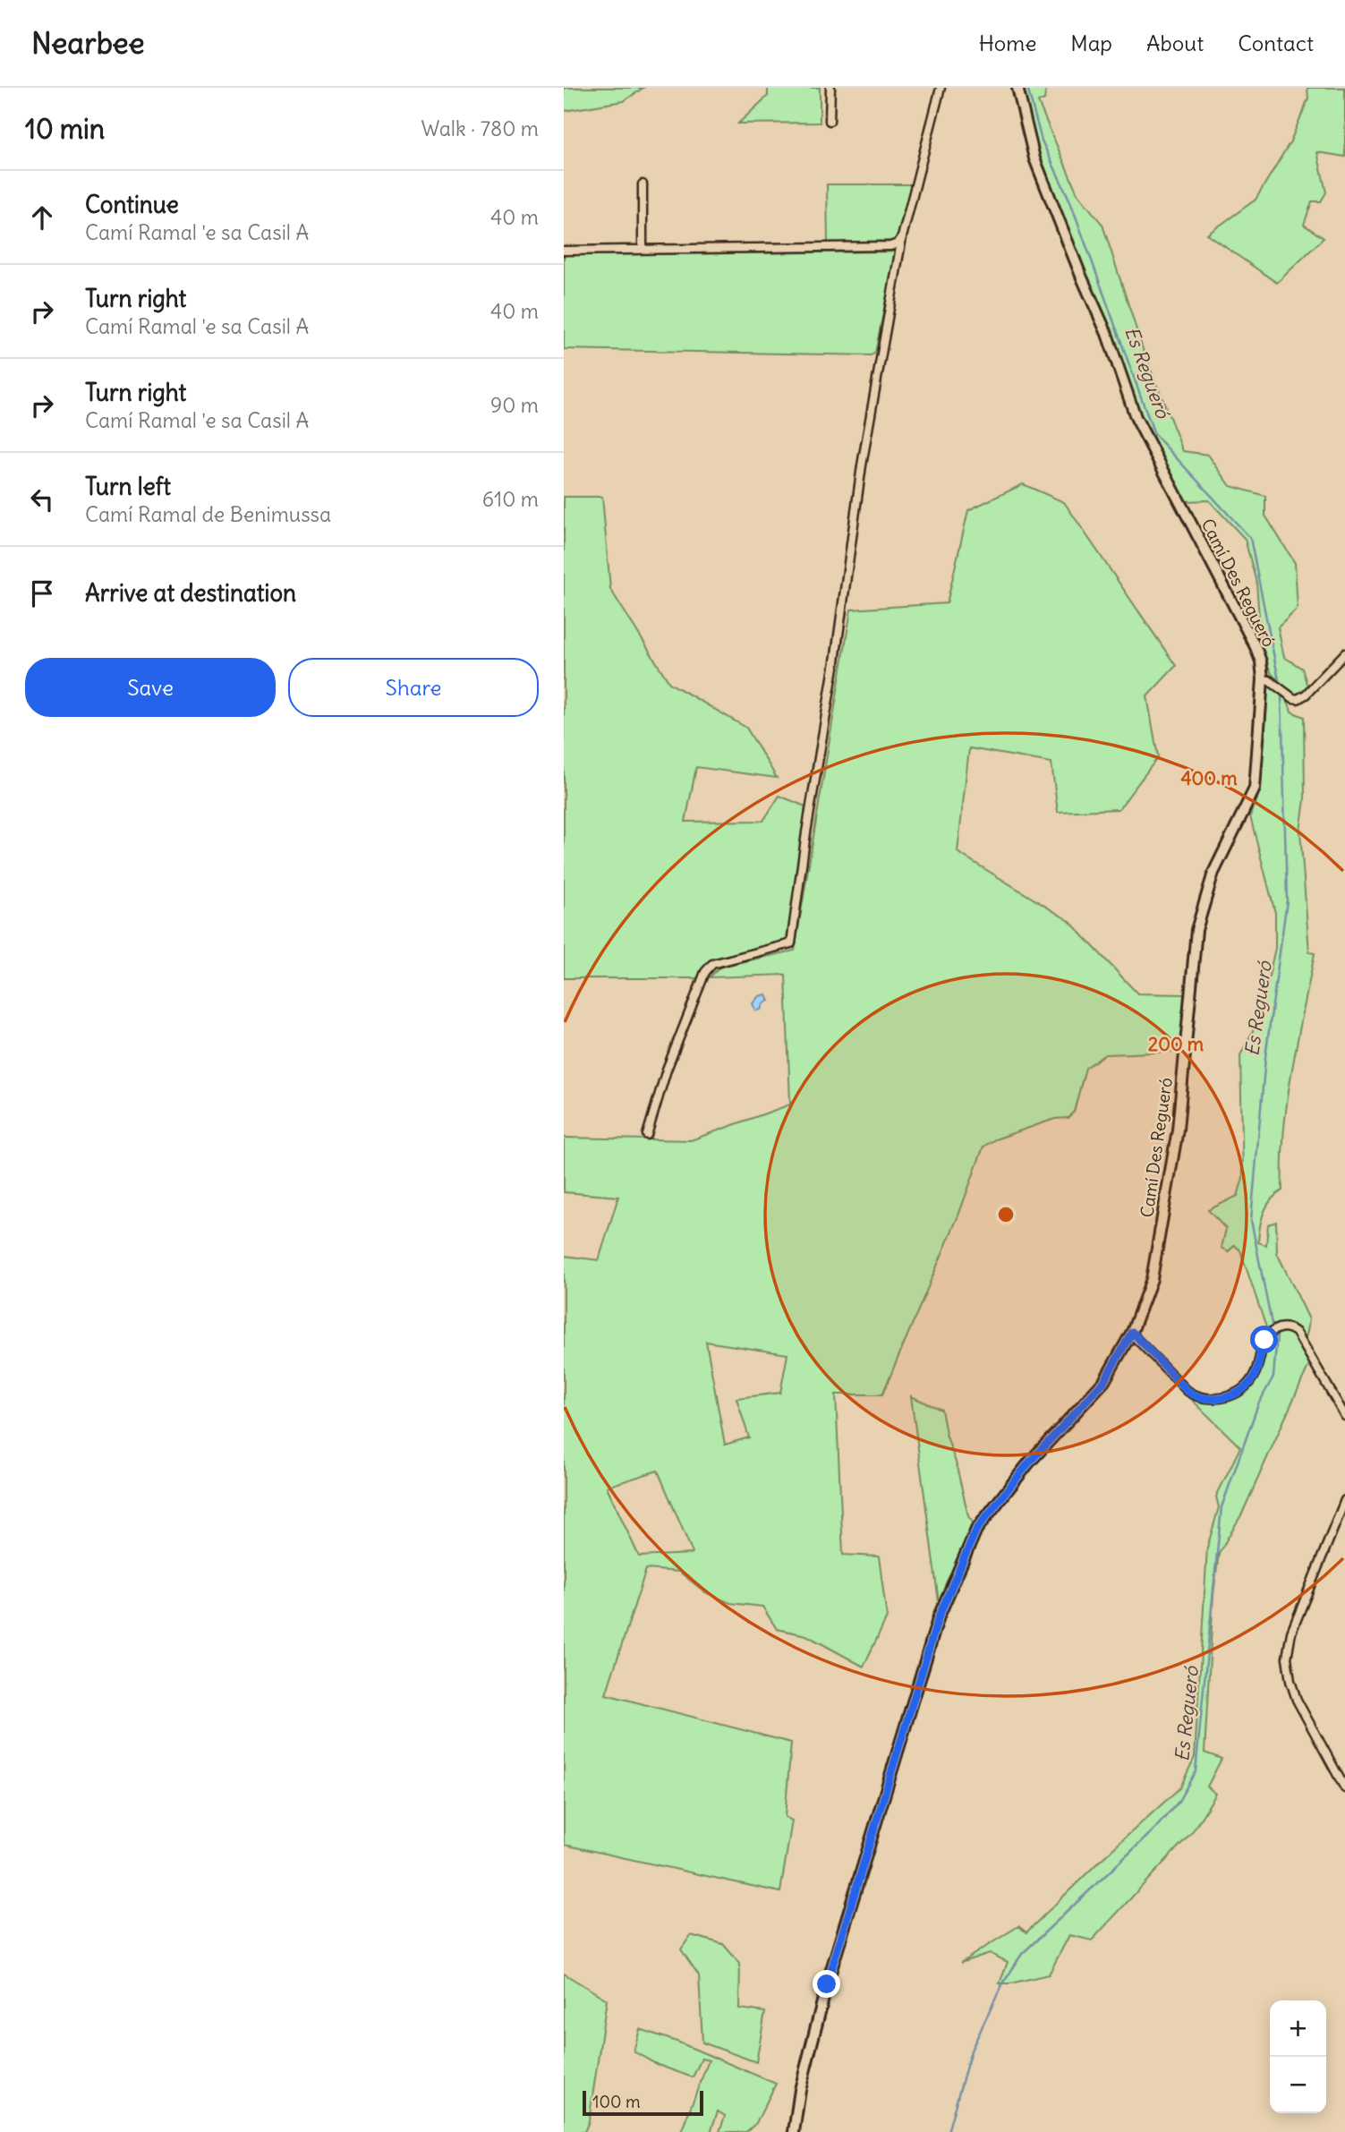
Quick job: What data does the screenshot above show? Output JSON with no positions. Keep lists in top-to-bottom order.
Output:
{
  "streets": {
    "street": ["Camí Des Regueró"]
  },
  "water": ["Es Regueró"],
  "scale_bar": "100 m",
  "page": {
    "header": "Nearbee",
    "nav": [
      "Home",
      "Map",
      "About",
      "Contact"
    ],
    "heading": ["10 min", "Walk · 780 m"],
    "list": [
      ["Continue", "Camí Ramal 'e sa Casil A", "40 m"],
      ["Turn right", "Camí Ramal 'e sa Casil A", "40 m"],
      ["Turn right", "Camí Ramal 'e sa Casil A", "90 m"],
      ["Turn left", "Camí Ramal de Benimussa", "610 m"],
      "Arrive at destination"
    ],
    "buttons": ["Save", "Share"],
    "map_buttons": ["+", "−"],
    "scale": "100 m"
  },
  "rings": ["400 m", "200 m"]
}
